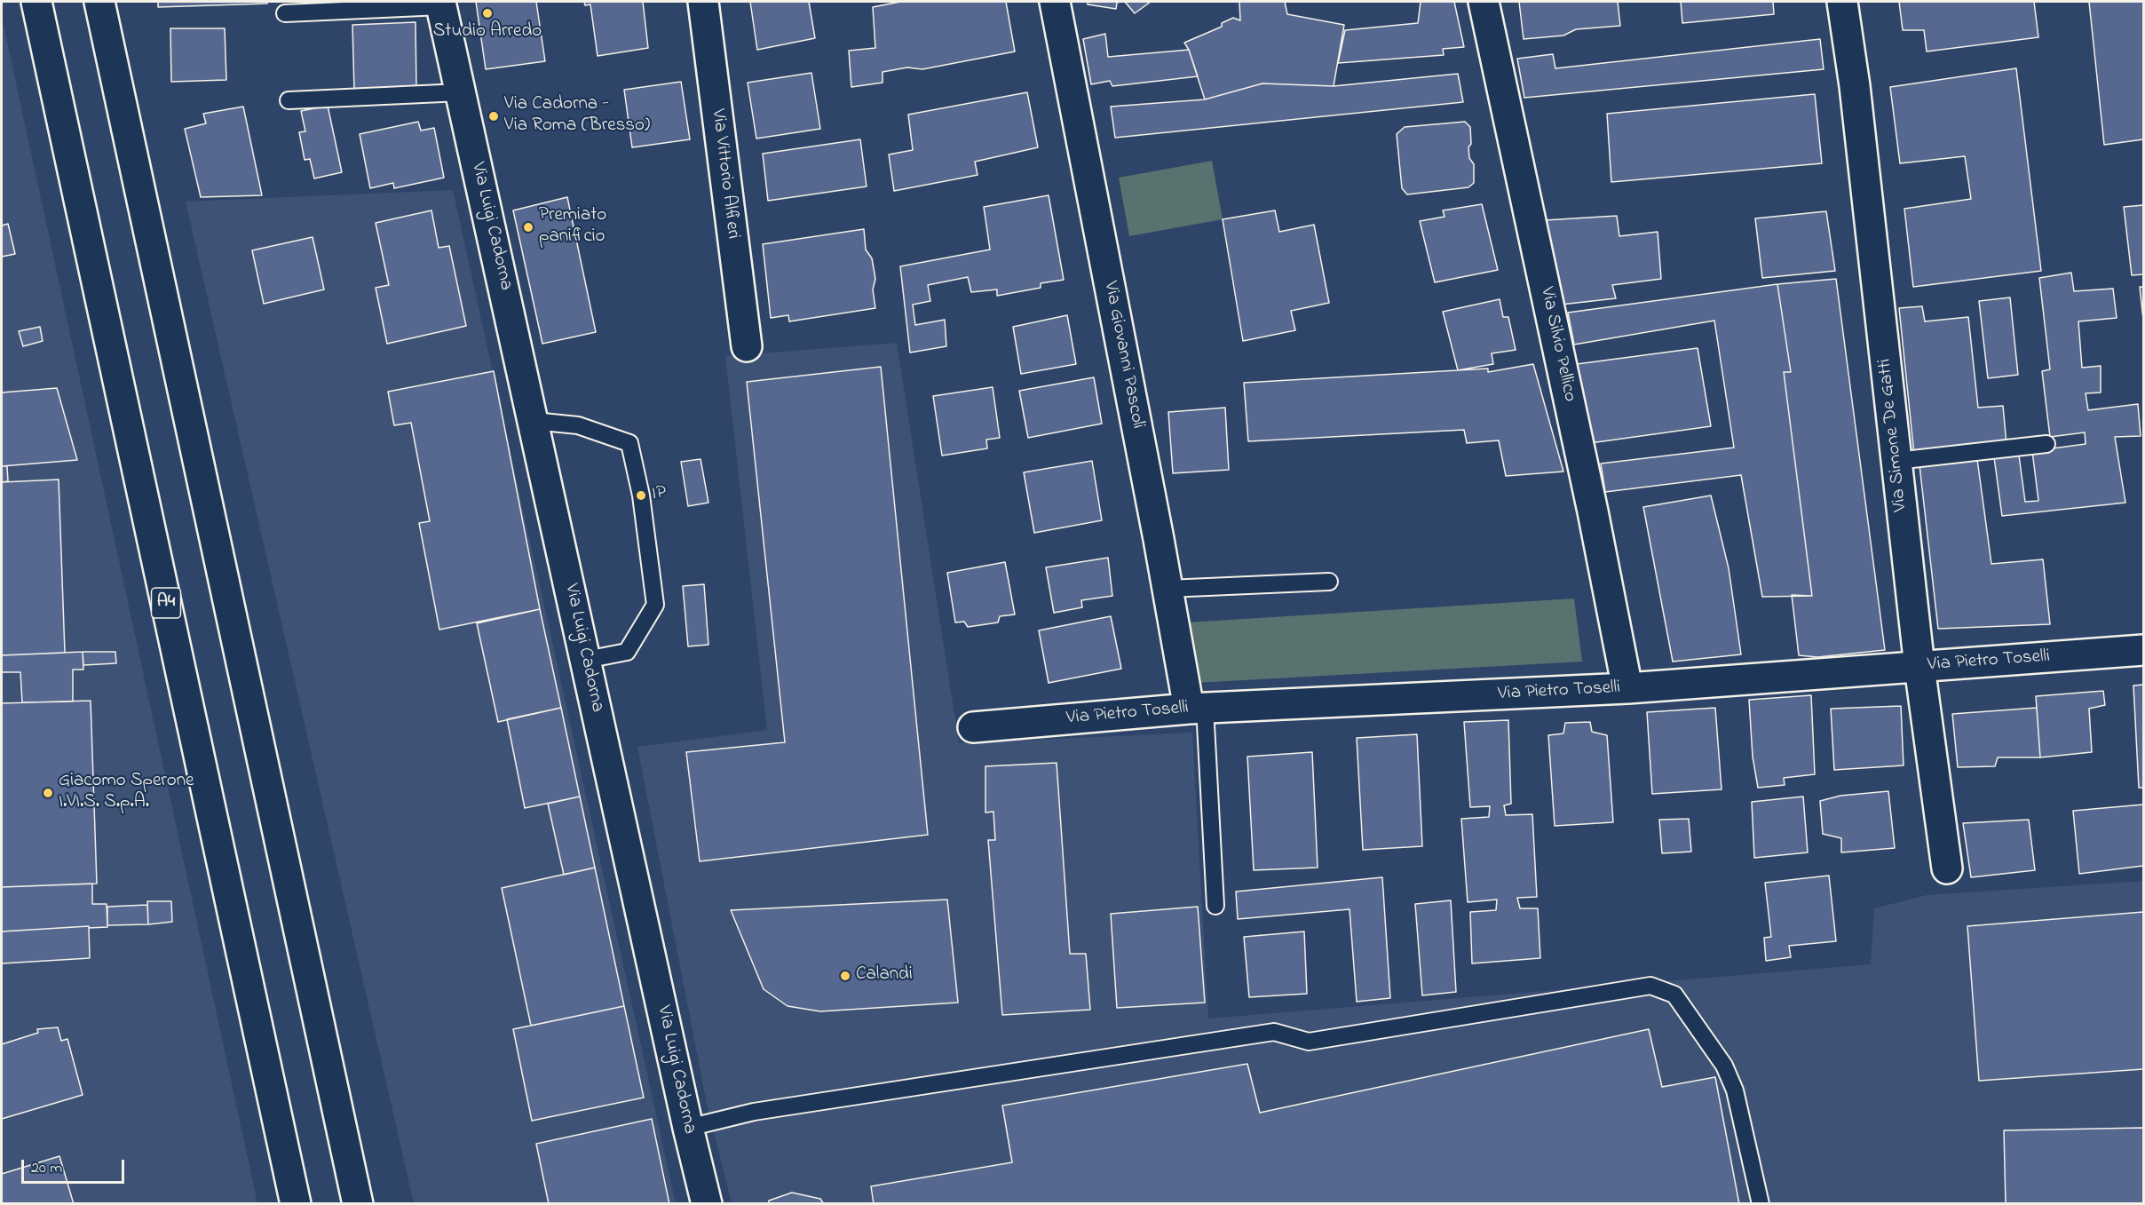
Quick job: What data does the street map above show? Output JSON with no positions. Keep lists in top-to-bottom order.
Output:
{
  "streets": {
    "main road": [
      "Via Vittorio Alfieri",
      "Via Luigi Cadorna",
      "Via Silvio Pellico",
      "Via Giovanni Pascoli",
      "Via Simone De Gatti",
      "A4",
      "Via Pietro Toselli"
    ]
  },
  "crossings": [
    ["Via Silvio Pellico", "Via Pietro Toselli"],
    ["Via Giovanni Pascoli", "Via Pietro Toselli"],
    ["Via Simone De Gatti", "Via Pietro Toselli"]
  ],
  "places": [
    "Studio Arredo",
    "Via Cadorna - Via Roma (Bresso)",
    "Premiato panificio",
    "IP",
    "Giacomo Sperone I.VI.S. S.p.A.",
    "Calandi"
  ],
  "scale_bar": "20 m"
}
